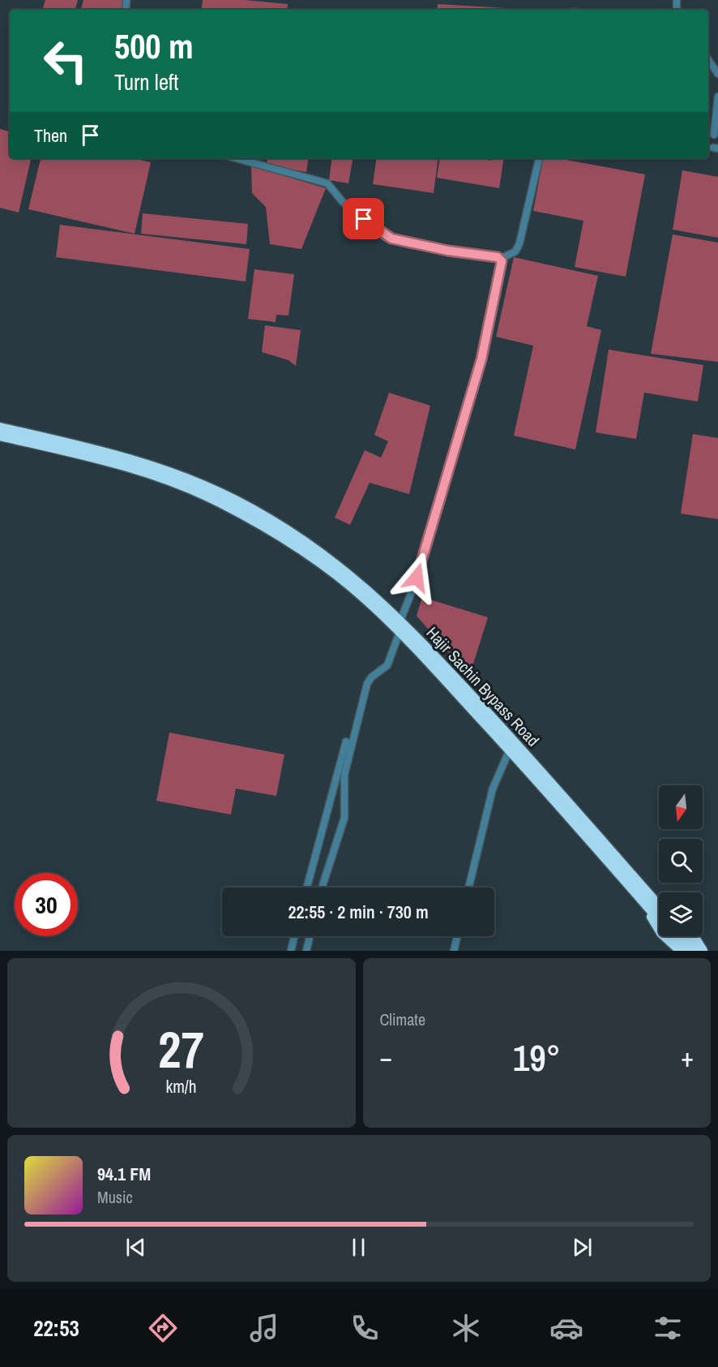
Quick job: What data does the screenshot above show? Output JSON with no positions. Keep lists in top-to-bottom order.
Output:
{
  "streets": {
    "highway": ["Hajir Sachin Bypass Road"]
  },
  "north": "bottom",
  "page": {
    "turn": ["500 m", "Turn left"],
    "then": "Then",
    "limit": "30",
    "trip": "22:55 · 2 min · 730 m",
    "tile": "Climate",
    "heat": ["−", "19°", "+"],
    "song": ["94.1 FM", "Music"],
    "tabs": "22:53",
    "gauge": ["27", "km/h"]
  }
}
